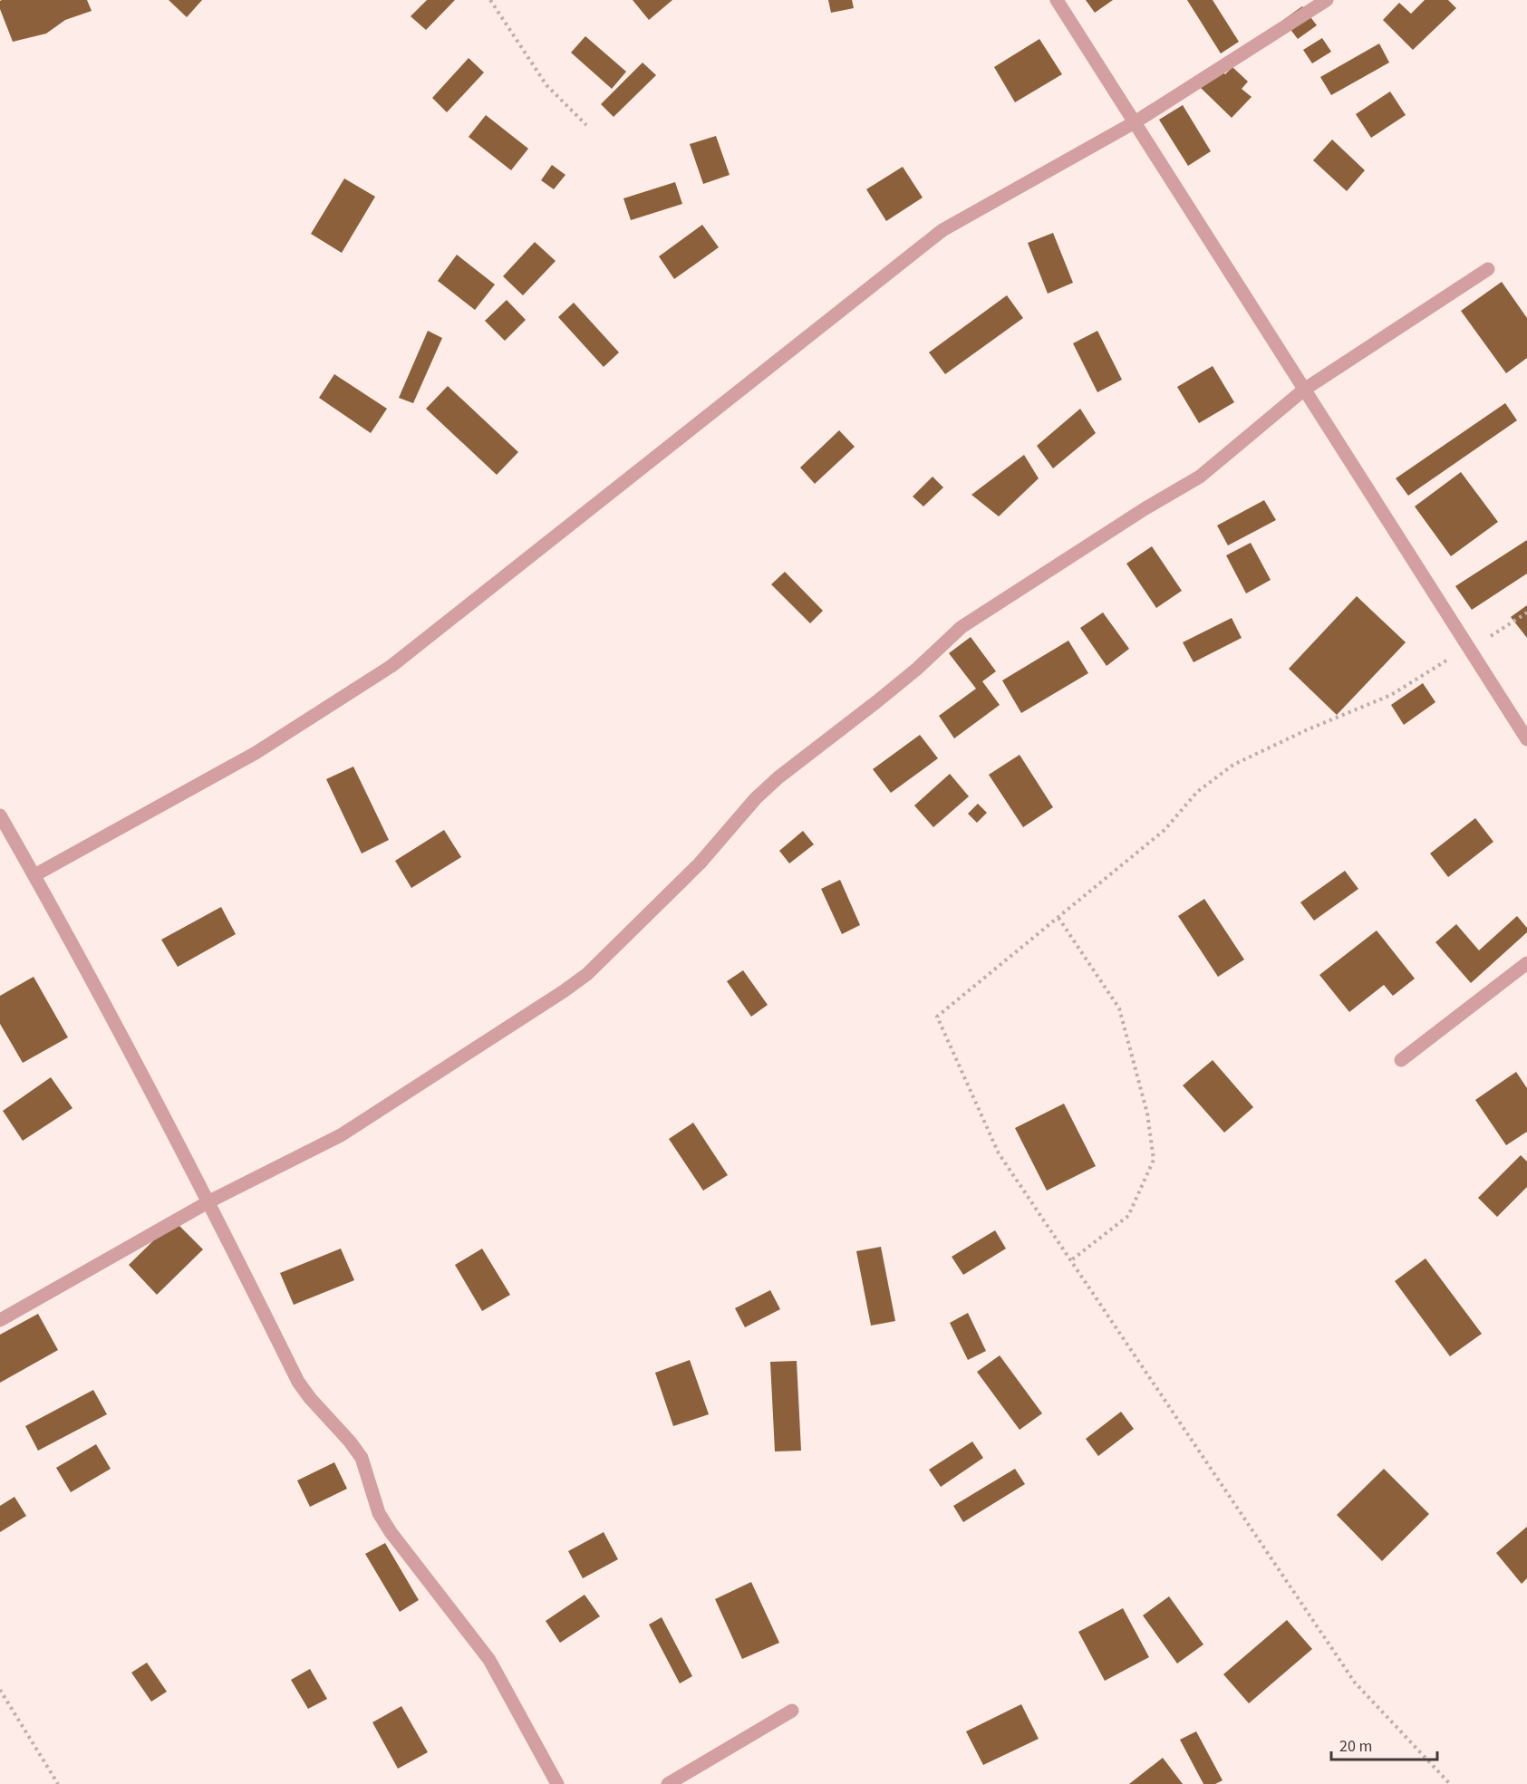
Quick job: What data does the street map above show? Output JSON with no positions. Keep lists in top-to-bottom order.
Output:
{
  "scale_bar": "20 m"
}
